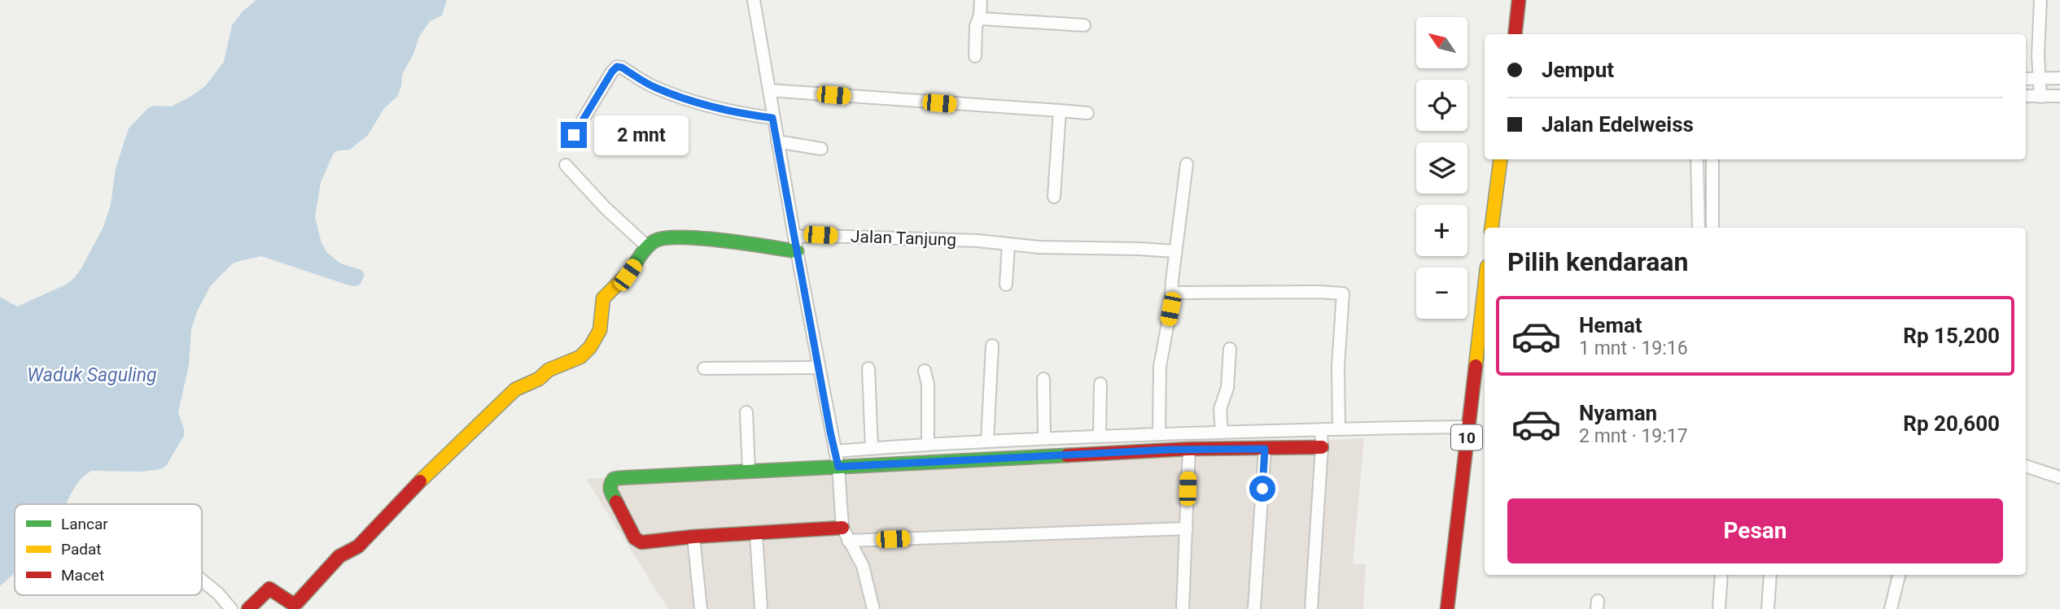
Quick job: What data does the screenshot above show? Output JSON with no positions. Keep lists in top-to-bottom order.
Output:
{
  "streets": {
    "main road": ["10"],
    "street": ["Jalan Tanjung"]
  },
  "water": ["Waduk Saguling"],
  "legend": ["Lancar", "Padat", "Macet"],
  "north": "top left",
  "page": {
    "map_buttons": ["+", "−"],
    "banner": ["Jemput", "Jalan Edelweiss"],
    "bubble": "2 mnt",
    "heading": "Pilih kendaraan",
    "list": [
      {
        "name": "Hemat",
        "note": "1 mnt · 19:16",
        "value": "Rp 15,200"
      },
      {
        "name": "Nyaman",
        "note": "2 mnt · 19:17",
        "value": "Rp 20,600"
      }
    ],
    "buttons": "Pesan"
  }
}
